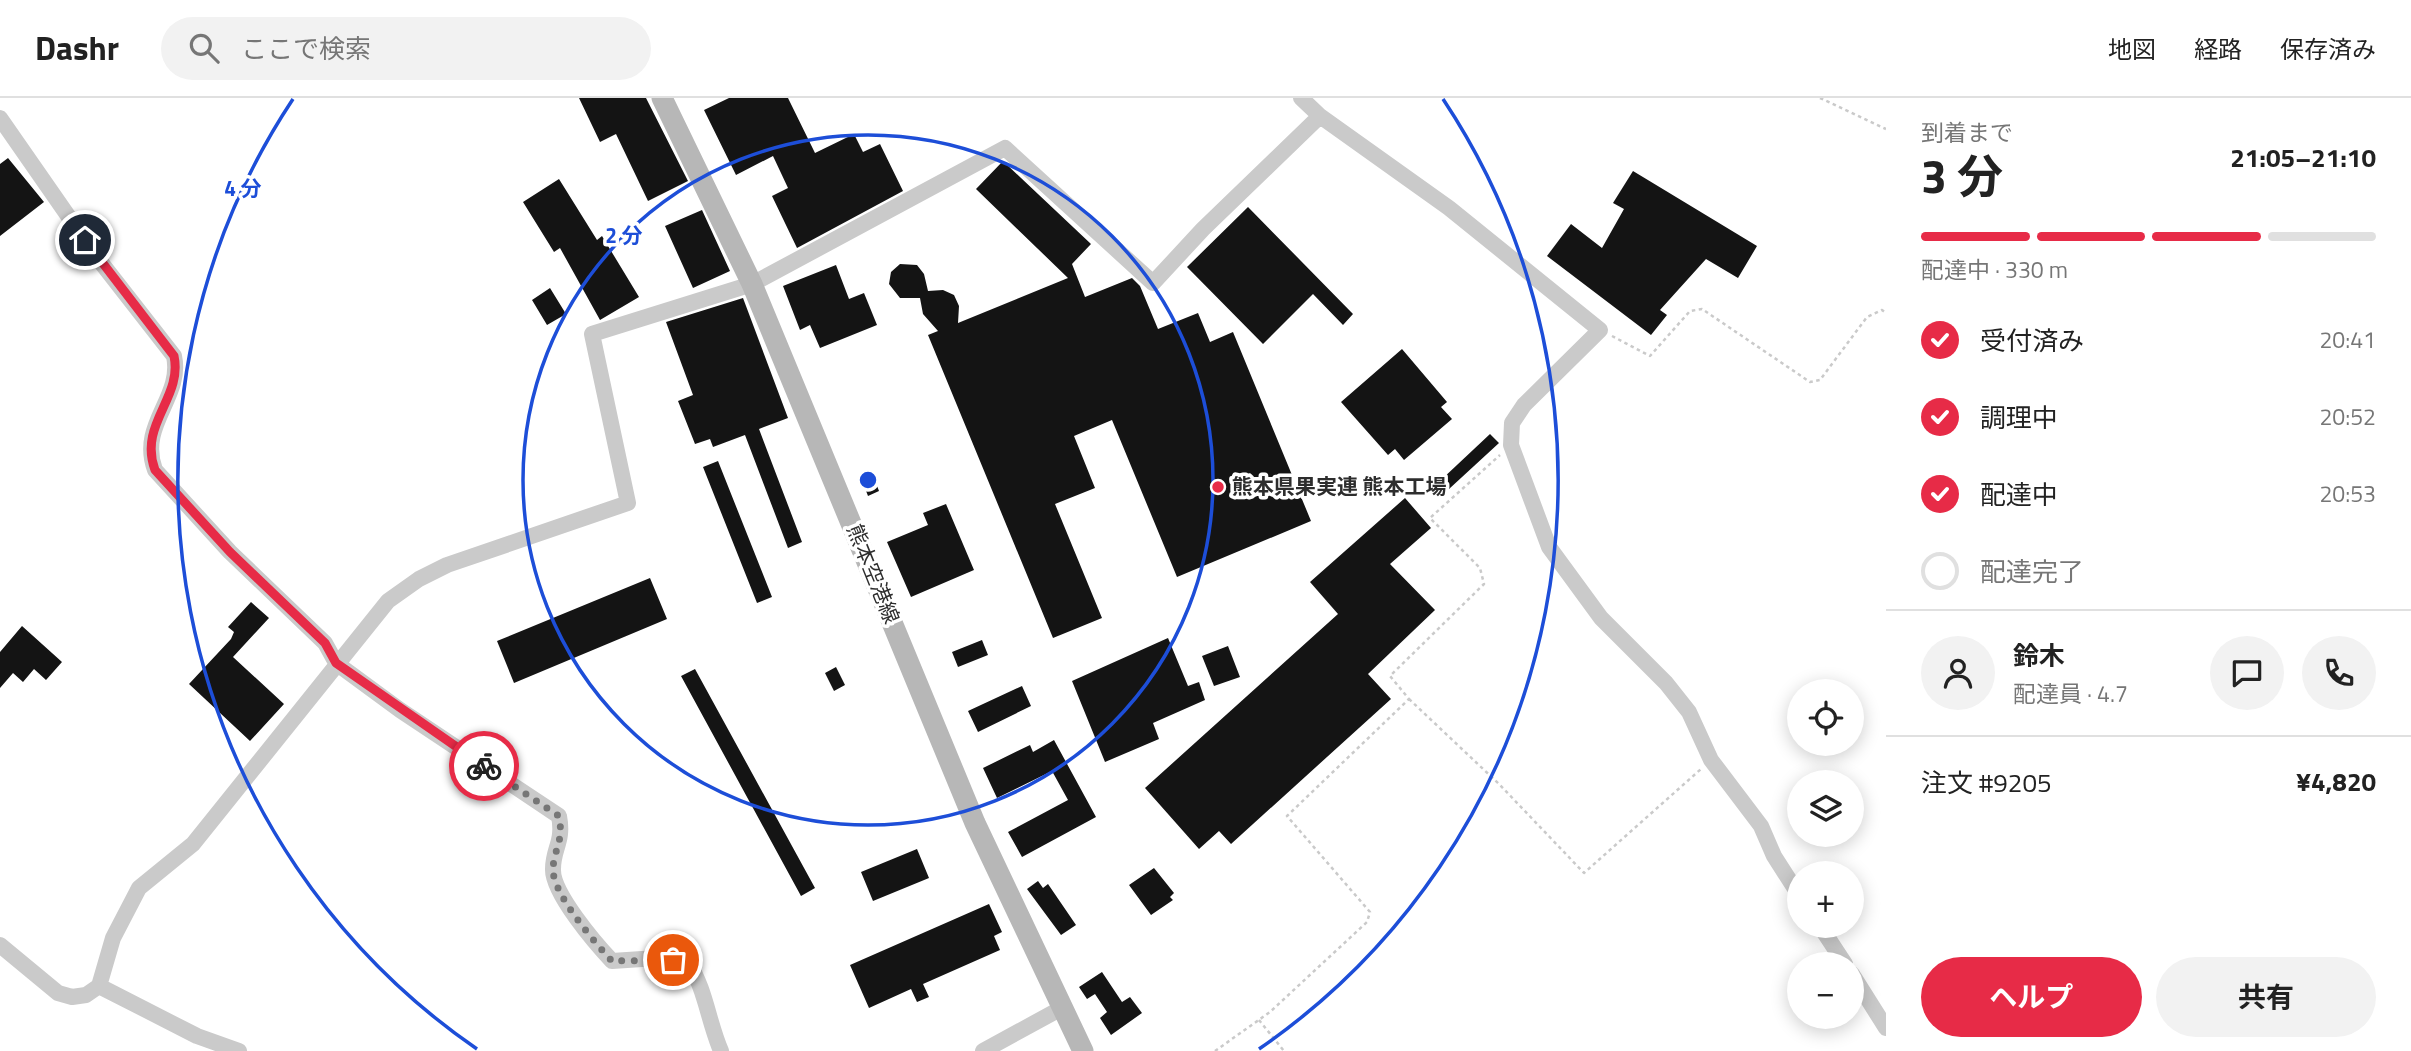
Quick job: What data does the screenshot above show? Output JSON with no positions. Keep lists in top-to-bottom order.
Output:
{
  "streets": {
    "main road": ["熊本空港線"]
  },
  "places": ["熊本県果実連 熊本工場"],
  "page": {
    "header": "Dashr",
    "search": "ここで検索",
    "nav": ["地図", "経路", "保存済み"],
    "heading": ["3 分", "到着まで", "21:05–21:10"],
    "panel": [
      "鈴木",
      "配達員 · 4.7",
      "注文 #9205",
      "¥4,820"
    ],
    "bar": "配達中 · 330 m",
    "list": [
      ["受付済み", "20:41"],
      ["調理中", "20:52"],
      ["配達中", "20:53"],
      "配達完了"
    ],
    "map_buttons": ["+", "−"],
    "buttons": ["ヘルプ", "共有"]
  },
  "rings": ["4 分", "2 分"]
}
